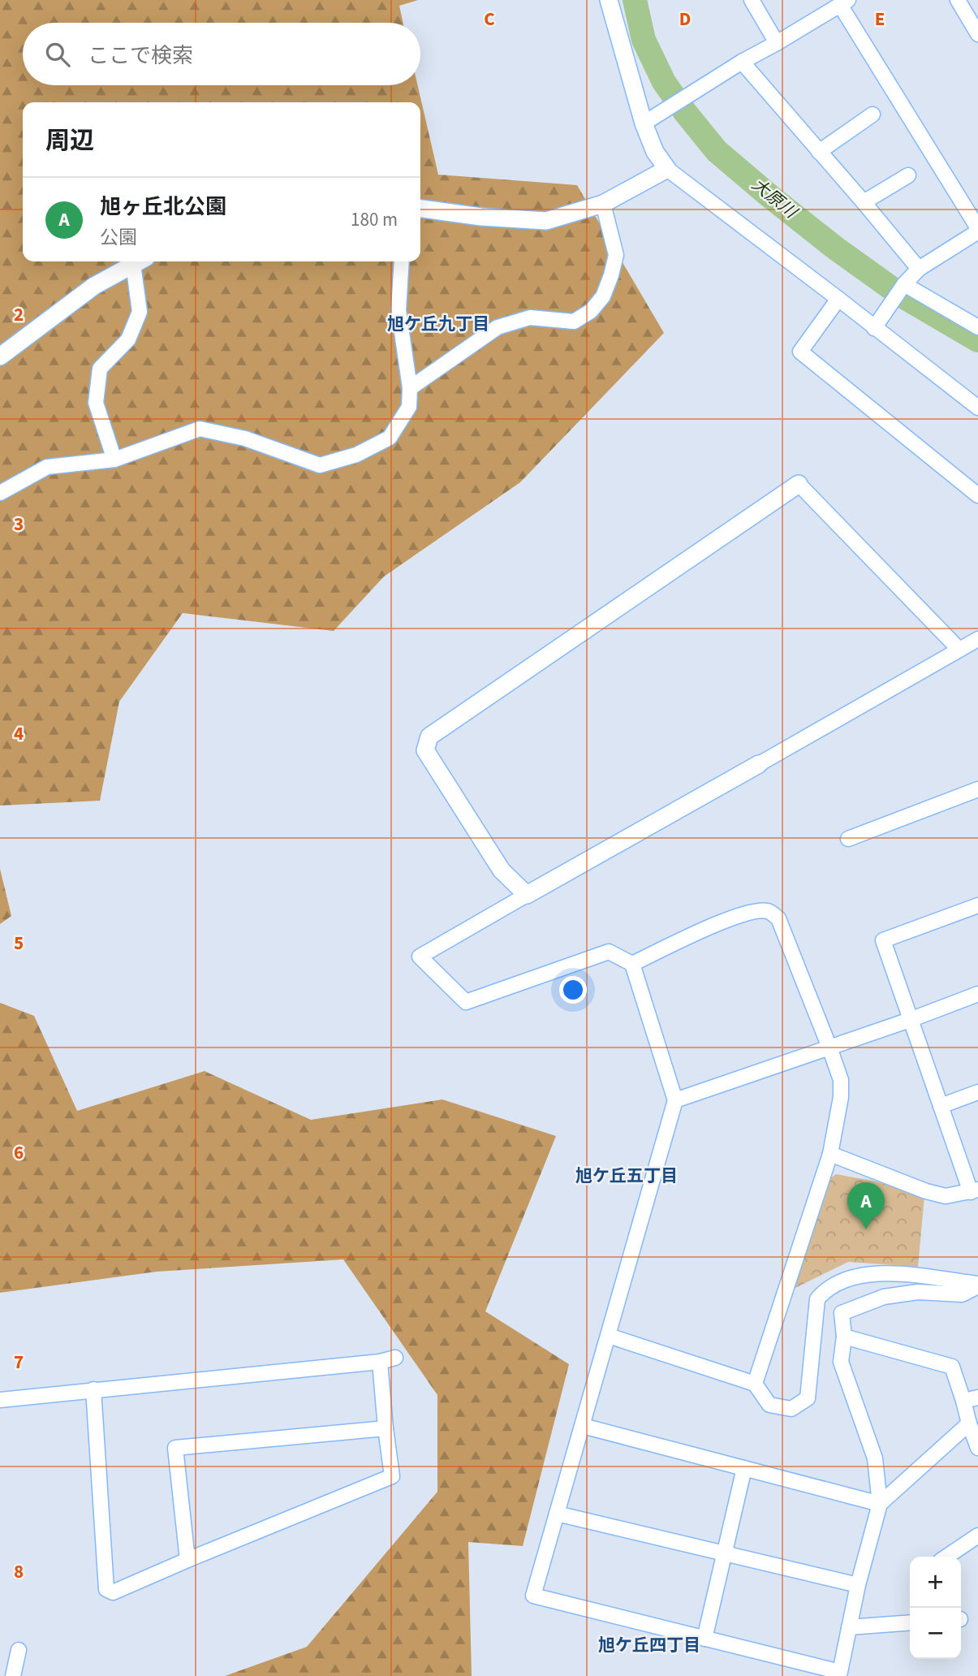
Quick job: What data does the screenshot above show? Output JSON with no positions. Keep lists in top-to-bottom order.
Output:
{
  "districts": ["旭ケ丘九丁目", "旭ケ丘五丁目", "旭ケ丘四丁目"],
  "water": ["大原川"],
  "page": {
    "search": "ここで検索",
    "heading": "周辺",
    "list": [
      {
        "mark": "A",
        "name": "旭ヶ丘北公園",
        "note": "公園",
        "value": "180 m"
      }
    ],
    "pins": "A",
    "map_buttons": ["+", "−"]
  },
  "grid": {
    "columns": ["C", "D", "E"],
    "rows": [
      "2",
      "3",
      "4",
      "5",
      "6",
      "7",
      "8"
    ]
  }
}
